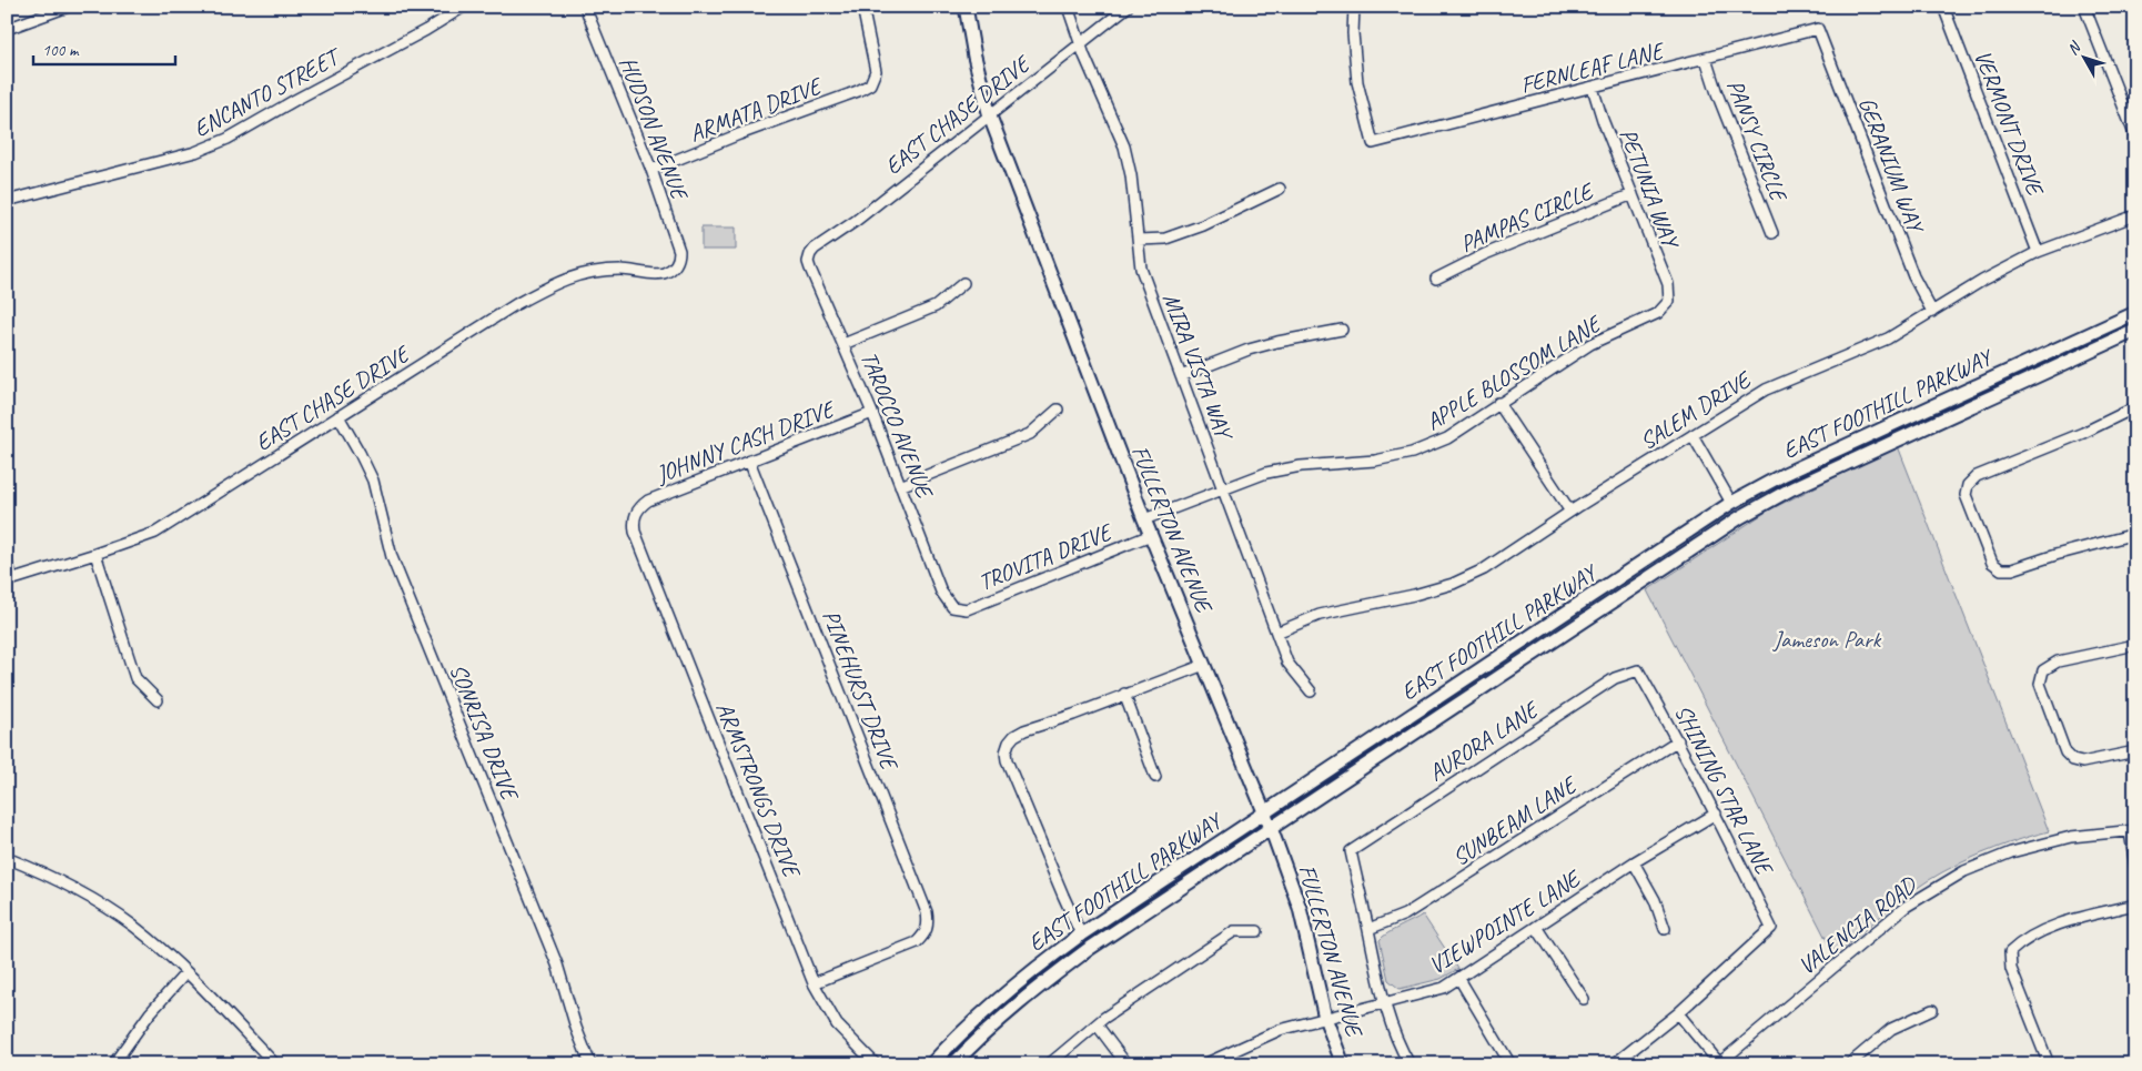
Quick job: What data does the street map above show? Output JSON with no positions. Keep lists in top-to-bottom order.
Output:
{
  "streets": {
    "main road": ["EAST FOOTHILL PARKWAY", "FULLERTON AVENUE"],
    "street": [
      "FERNLEAF LANE",
      "ENCANTO STREET",
      "ARMATA DRIVE",
      "EAST CHASE DRIVE",
      "VERMONT DRIVE",
      "HUDSON AVENUE",
      "PANSY CIRCLE",
      "GERANIUM WAY",
      "PETUNIA WAY",
      "PAMPAS CIRCLE",
      "MIRA VISTA WAY",
      "APPLE BLOSSOM LANE",
      "SALEM DRIVE",
      "TAROCCO AVENUE",
      "JOHNNY CASH DRIVE",
      "TROVITA DRIVE",
      "PINEHURST DRIVE",
      "SONRISA DRIVE",
      "AURORA LANE",
      "ARMSTRONGS DRIVE",
      "SHINING STAR LANE",
      "SUNBEAM LANE",
      "VIEWPOINTE LANE",
      "VALENCIA ROAD"
    ]
  },
  "crossings": [
    ["FERNLEAF LANE", "PANSY CIRCLE"],
    ["FERNLEAF LANE", "GERANIUM WAY"],
    ["FERNLEAF LANE", "PETUNIA WAY"],
    ["ARMATA DRIVE", "HUDSON AVENUE"],
    ["EAST CHASE DRIVE", "HUDSON AVENUE"],
    ["EAST CHASE DRIVE", "MIRA VISTA WAY"],
    ["EAST CHASE DRIVE", "TAROCCO AVENUE"],
    ["EAST CHASE DRIVE", "FULLERTON AVENUE"],
    ["EAST CHASE DRIVE", "SONRISA DRIVE"],
    ["VERMONT DRIVE", "SALEM DRIVE"],
    ["GERANIUM WAY", "SALEM DRIVE"],
    ["PETUNIA WAY", "PAMPAS CIRCLE"],
    ["PETUNIA WAY", "APPLE BLOSSOM LANE"],
    ["MIRA VISTA WAY", "APPLE BLOSSOM LANE"],
    ["MIRA VISTA WAY", "SALEM DRIVE"],
    ["APPLE BLOSSOM LANE", "FULLERTON AVENUE"],
    ["EAST FOOTHILL PARKWAY", "FULLERTON AVENUE"],
    ["TAROCCO AVENUE", "JOHNNY CASH DRIVE"],
    ["TAROCCO AVENUE", "TROVITA DRIVE"],
    ["JOHNNY CASH DRIVE", "PINEHURST DRIVE"],
    ["JOHNNY CASH DRIVE", "ARMSTRONGS DRIVE"],
    ["FULLERTON AVENUE", "TROVITA DRIVE"],
    ["FULLERTON AVENUE", "VIEWPOINTE LANE"],
    ["PINEHURST DRIVE", "ARMSTRONGS DRIVE"],
    ["AURORA LANE", "SHINING STAR LANE"],
    ["AURORA LANE", "SUNBEAM LANE"],
    ["SHINING STAR LANE", "SUNBEAM LANE"],
    ["SHINING STAR LANE", "VIEWPOINTE LANE"]
  ],
  "parks": ["Jameson Park"],
  "scale_bar": "100 m",
  "north": "top left"
}
